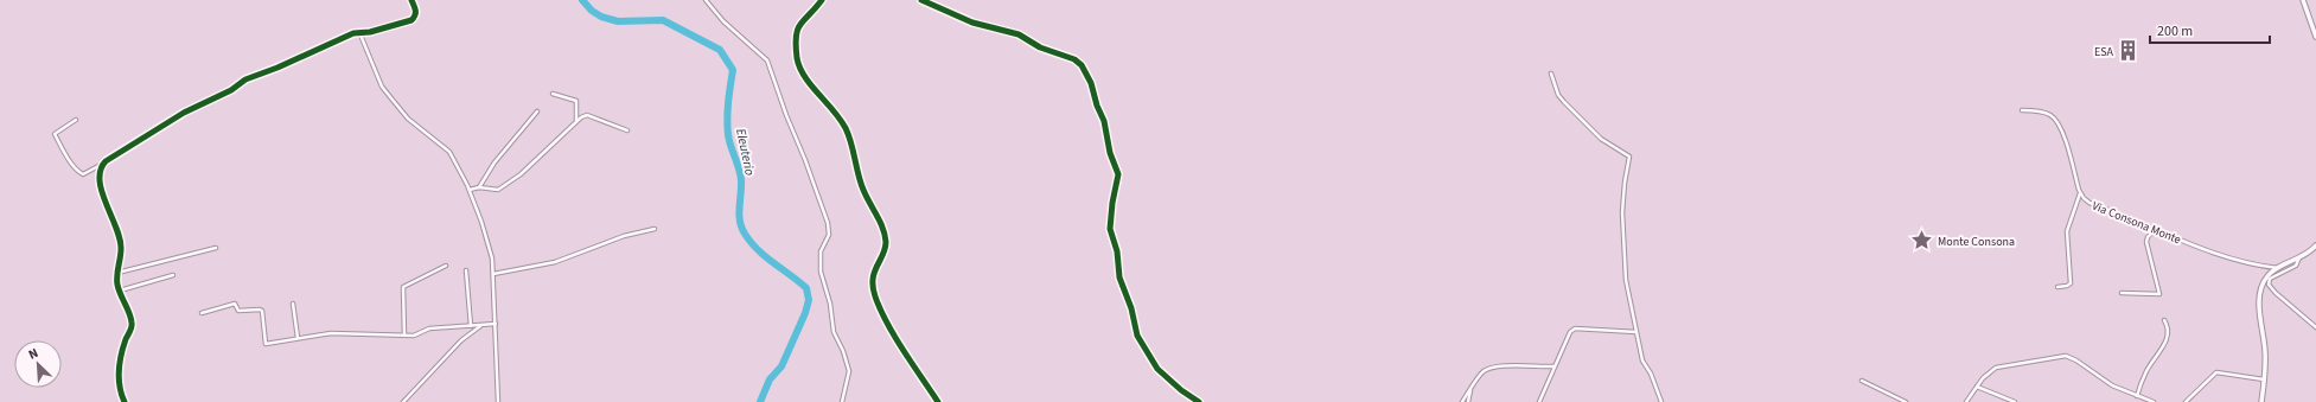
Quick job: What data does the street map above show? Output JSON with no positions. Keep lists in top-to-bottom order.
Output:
{
  "streets": {
    "street": ["Via Consona Monte"]
  },
  "water": ["Eleuterio"],
  "places": {
    "building": ["ESA"],
    "place": ["Monte Consona"]
  },
  "scale_bar": "200 m",
  "north": "top left"
}
